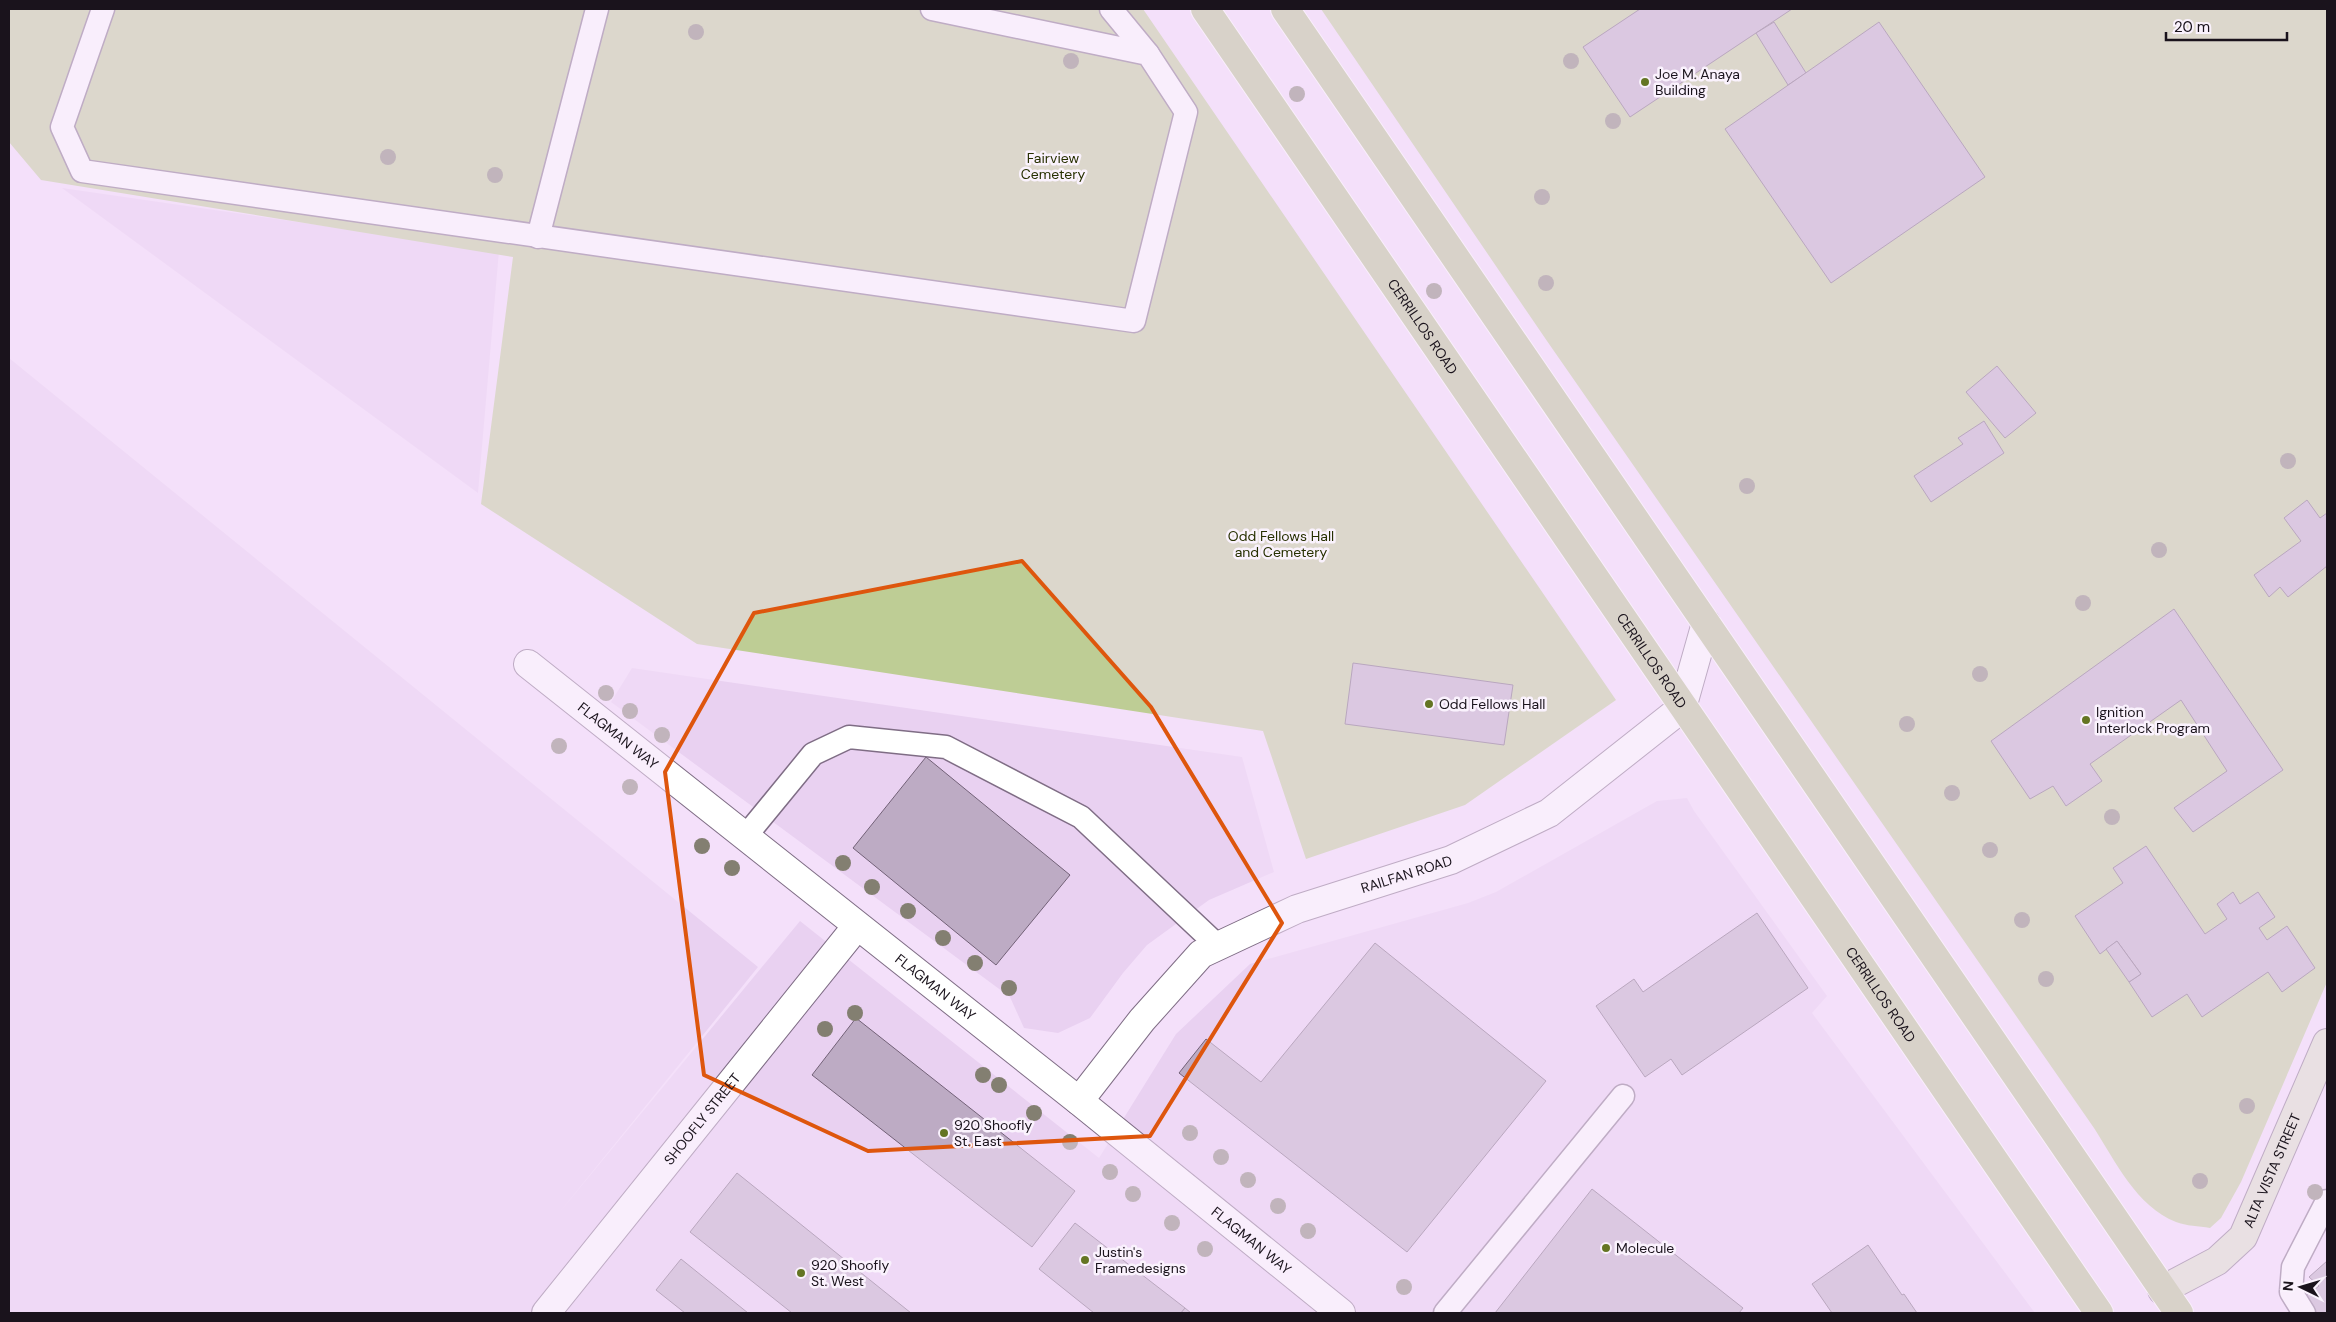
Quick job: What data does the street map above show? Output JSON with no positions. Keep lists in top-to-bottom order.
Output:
{
  "streets": {
    "main road": ["CERRILLOS ROAD"],
    "street": [
      "FLAGMAN WAY",
      "RAILFAN ROAD",
      "SHOOFLY STREET",
      "ALTA VISTA STREET"
    ]
  },
  "crossings": [
    ["CERRILLOS ROAD", "RAILFAN ROAD"],
    ["FLAGMAN WAY", "RAILFAN ROAD"],
    ["FLAGMAN WAY", "SHOOFLY STREET"]
  ],
  "parks": ["Fairview Cemetery", "Odd Fellows Hall and Cemetery"],
  "places": [
    "Joe M. Anaya Building",
    "Odd Fellows Hall",
    "Ignition Interlock Program",
    "920 Shoofly St. East",
    "Molecule",
    "Justin's Framedesigns",
    "920 Shoofly St. West"
  ],
  "scale_bar": "20 m",
  "north": "left"
}
